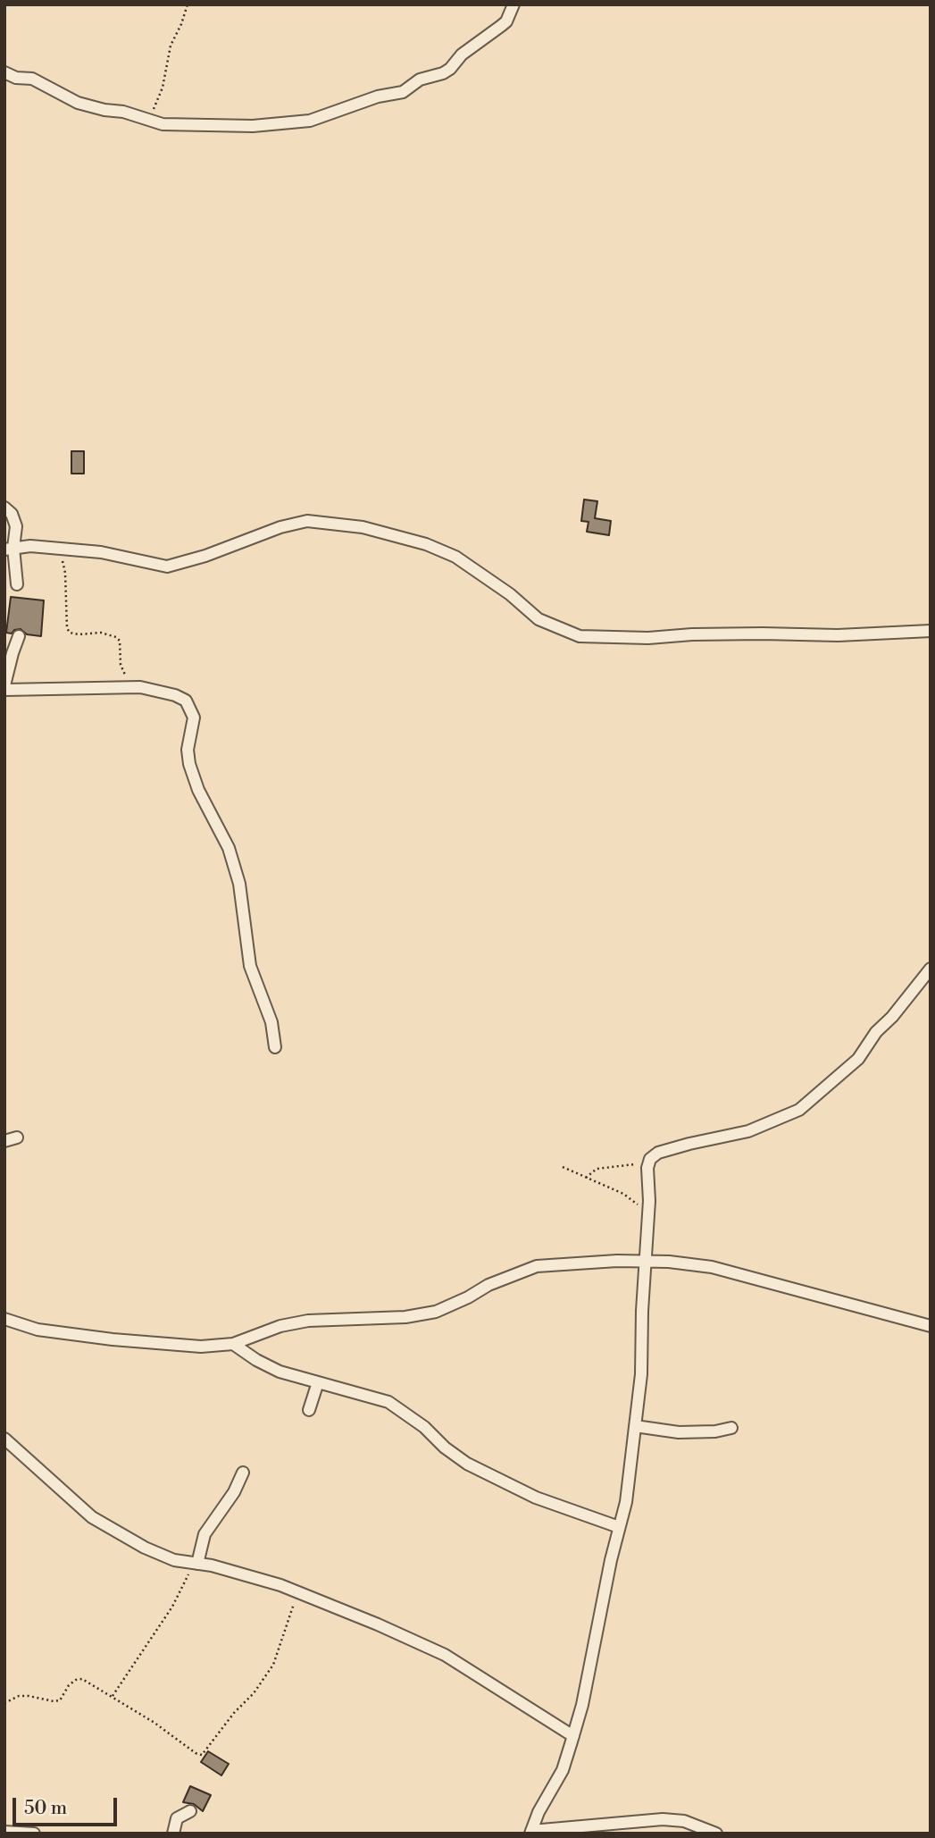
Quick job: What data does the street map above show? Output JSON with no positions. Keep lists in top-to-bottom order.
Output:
{
  "scale_bar": "50 m"
}
